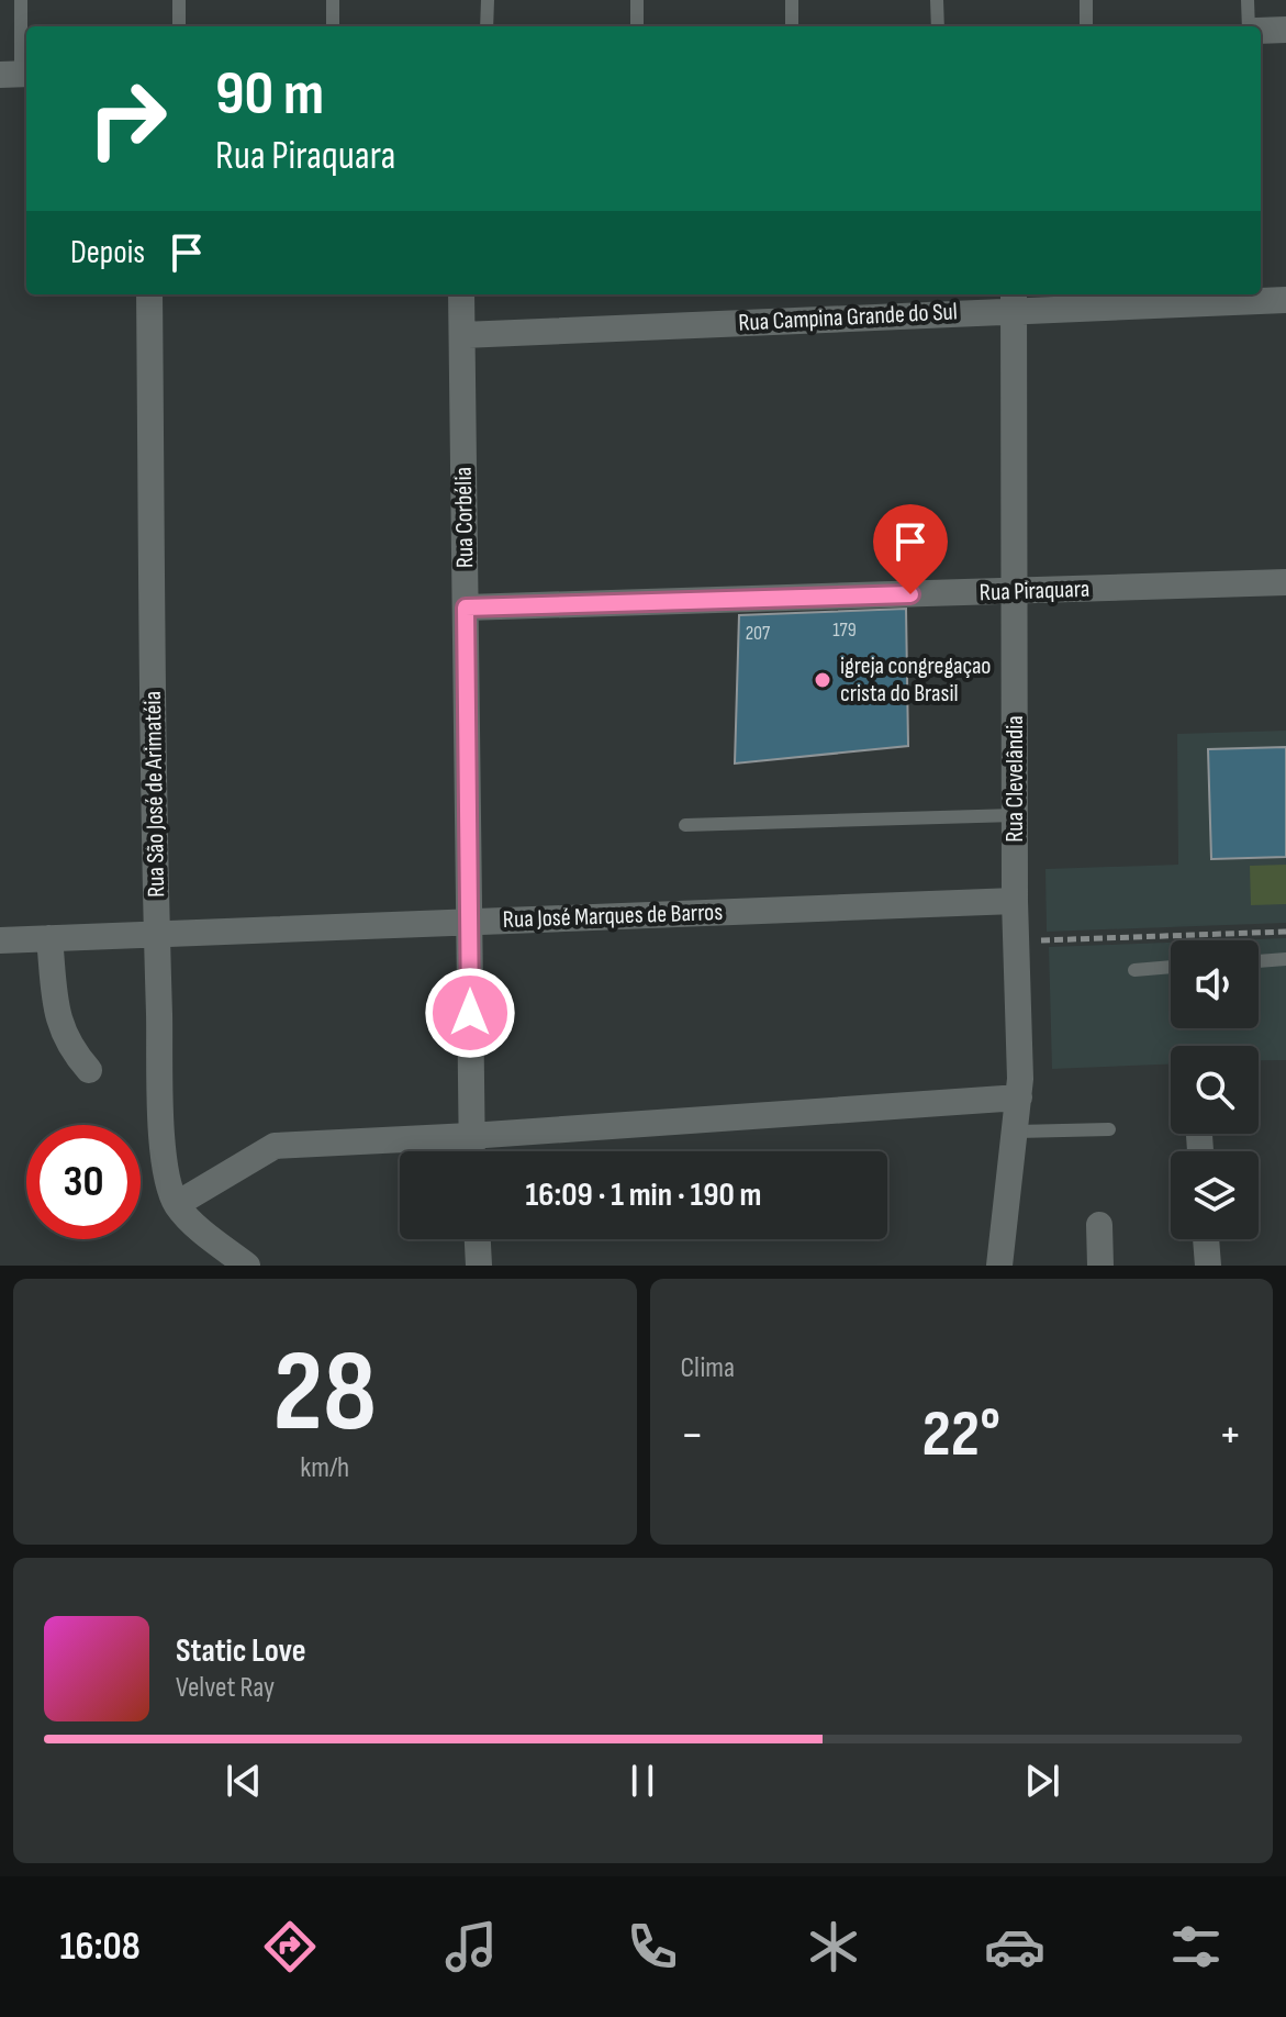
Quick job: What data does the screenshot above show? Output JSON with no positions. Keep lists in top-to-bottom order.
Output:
{
  "streets": {
    "street": [
      "Rua Campina Grande do Sul",
      "Rua Corbélia",
      "Rua Piraquara",
      "Rua Clevelândia",
      "Rua São José de Arimatéia",
      "Rua José Marques de Barros"
    ]
  },
  "crossings": [
    ["Rua Campina Grande do Sul", "Rua Corbélia"],
    ["Rua Campina Grande do Sul", "Rua Clevelândia"],
    ["Rua Corbélia", "Rua Piraquara"],
    ["Rua Corbélia", "Rua José Marques de Barros"],
    ["Rua Piraquara", "Rua Clevelândia"],
    ["Rua Clevelândia", "Rua José Marques de Barros"],
    ["Rua São José de Arimatéia", "Rua José Marques de Barros"]
  ],
  "places": ["igreja congregaçao crista do Brasil"],
  "house_numbers": ["179", "207"],
  "page": {
    "turn": ["90 m", "Rua Piraquara"],
    "then": "Depois",
    "limit": "30",
    "trip": "16:09 · 1 min · 190 m",
    "tile": [
      ["28", "km/h"],
      "Clima"
    ],
    "heat": ["−", "22°", "+"],
    "song": ["Static Love", "Velvet Ray"],
    "tabs": "16:08"
  }
}
